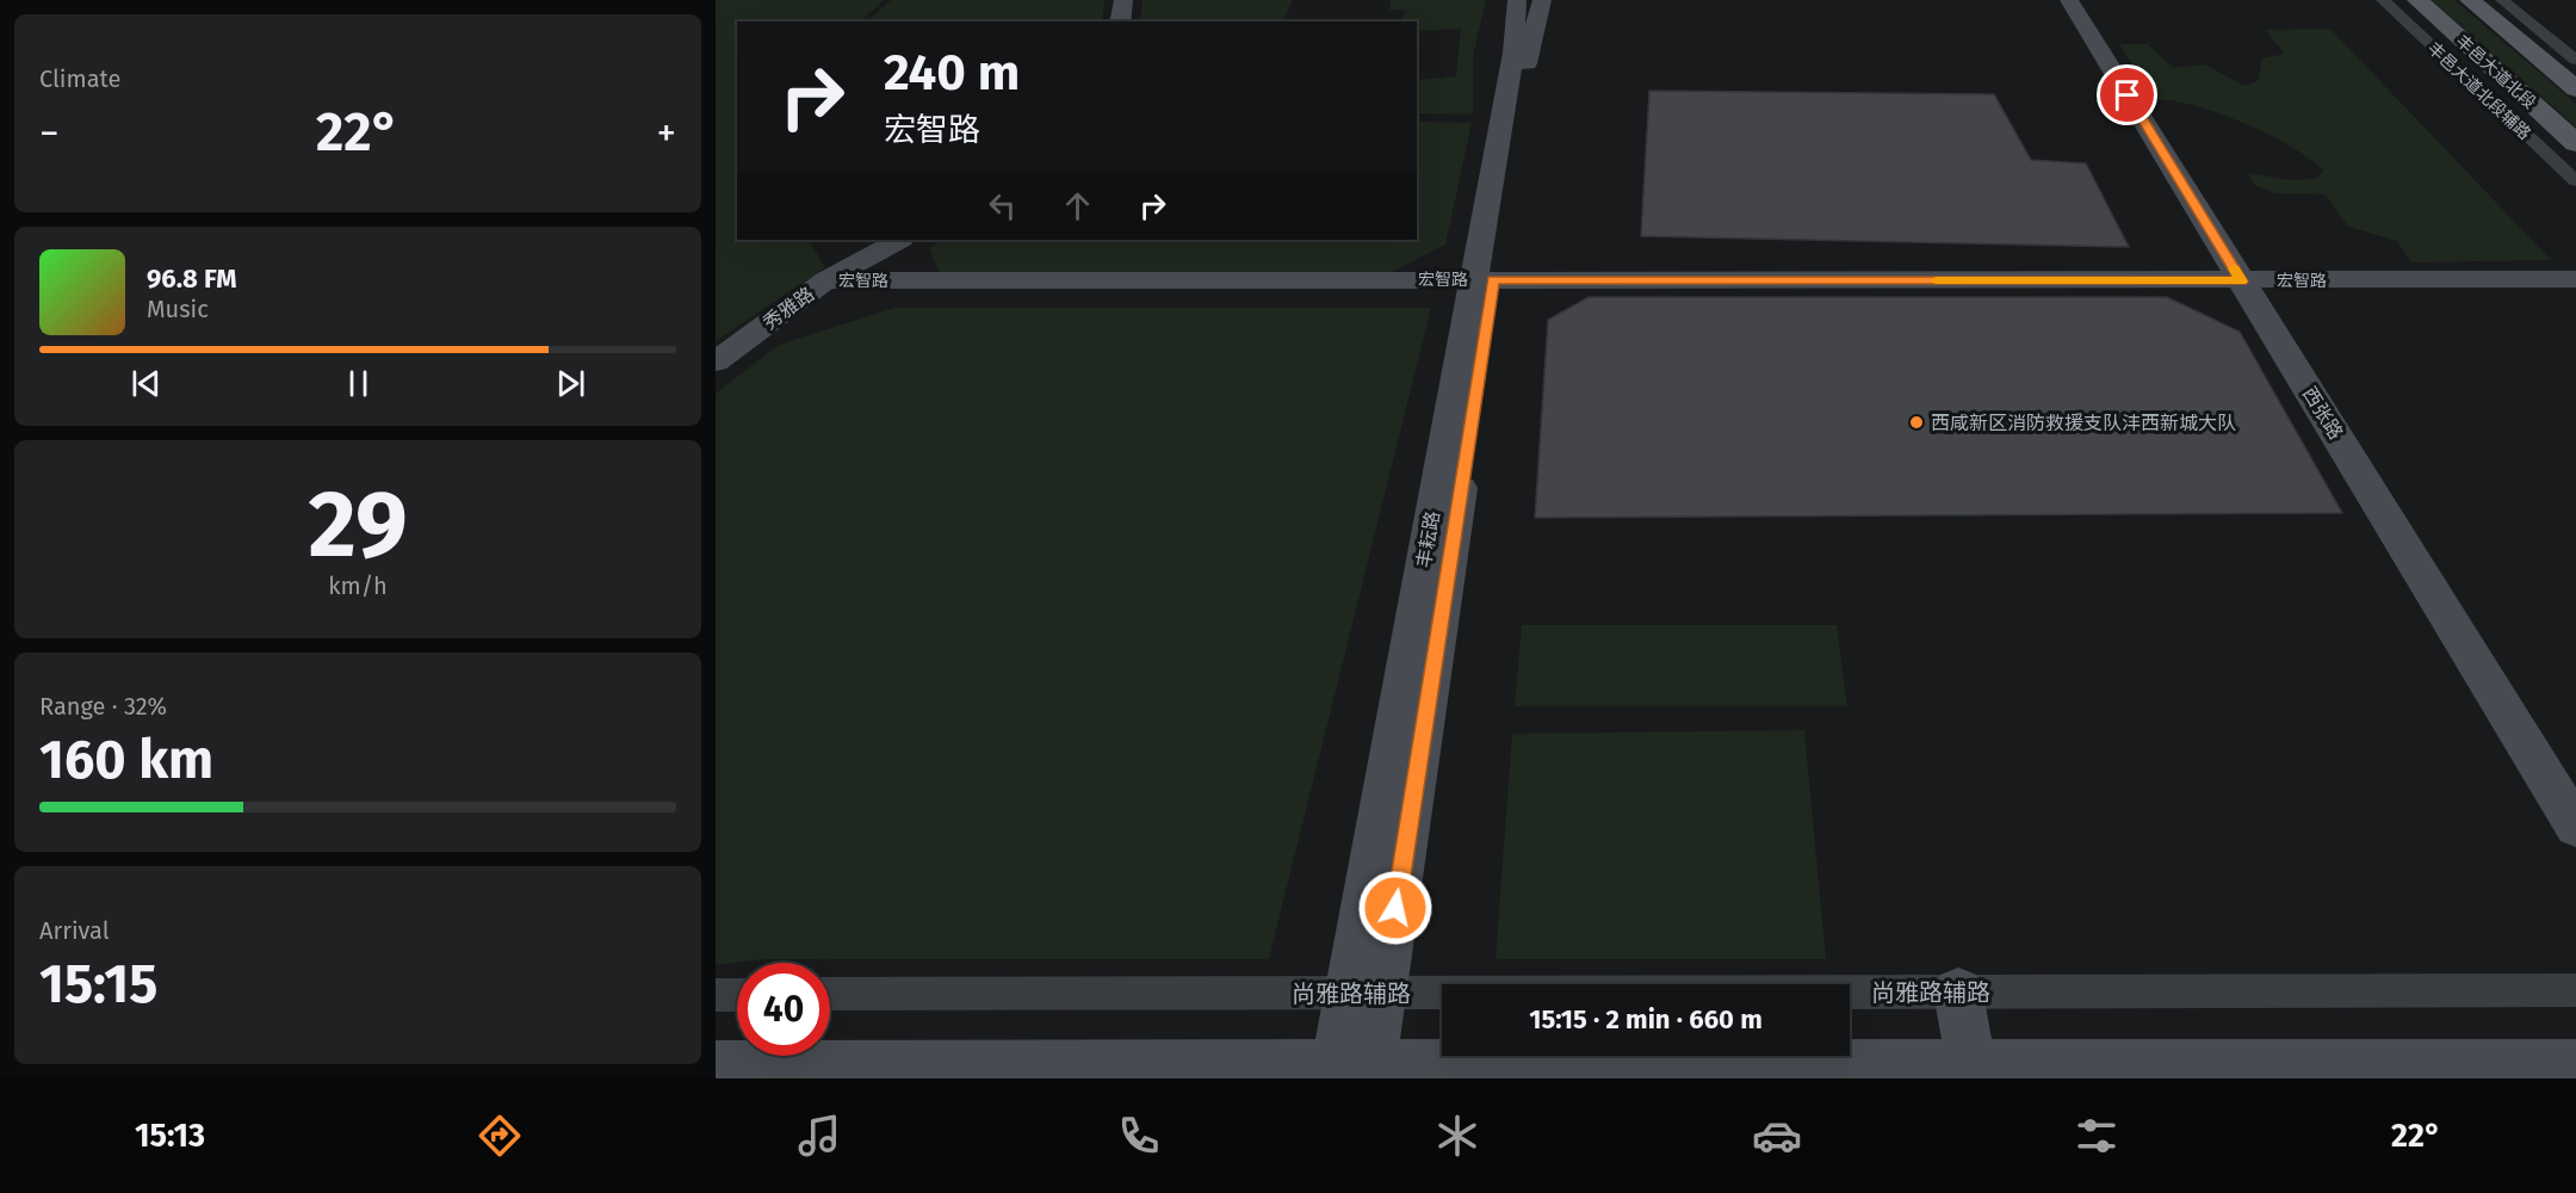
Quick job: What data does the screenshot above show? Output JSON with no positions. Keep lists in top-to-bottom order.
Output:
{
  "streets": {
    "main road": ["丰邑大道北段"],
    "street": [
      "丰邑大道北段辅路",
      "宏智路",
      "秀雅路",
      "西张路",
      "丰耘路",
      "尚雅路辅路"
    ]
  },
  "crossings": [
    ["宏智路", "秀雅路"],
    ["宏智路", "西张路"],
    ["宏智路", "丰耘路"],
    ["丰耘路", "尚雅路辅路"]
  ],
  "places": ["西咸新区消防救援支队沣西新城大队"],
  "page": {
    "tile": [
      "Climate",
      ["29", "km/h"],
      ["Range · 32%", "160 km"],
      ["Arrival", "15:15"]
    ],
    "turn": ["240 m", "宏智路"],
    "heat": ["−", "22°", "+"],
    "song": ["96.8 FM", "Music"],
    "limit": "40",
    "trip": "15:15 · 2 min · 660 m",
    "tabs": ["15:13", "22°"]
  }
}
